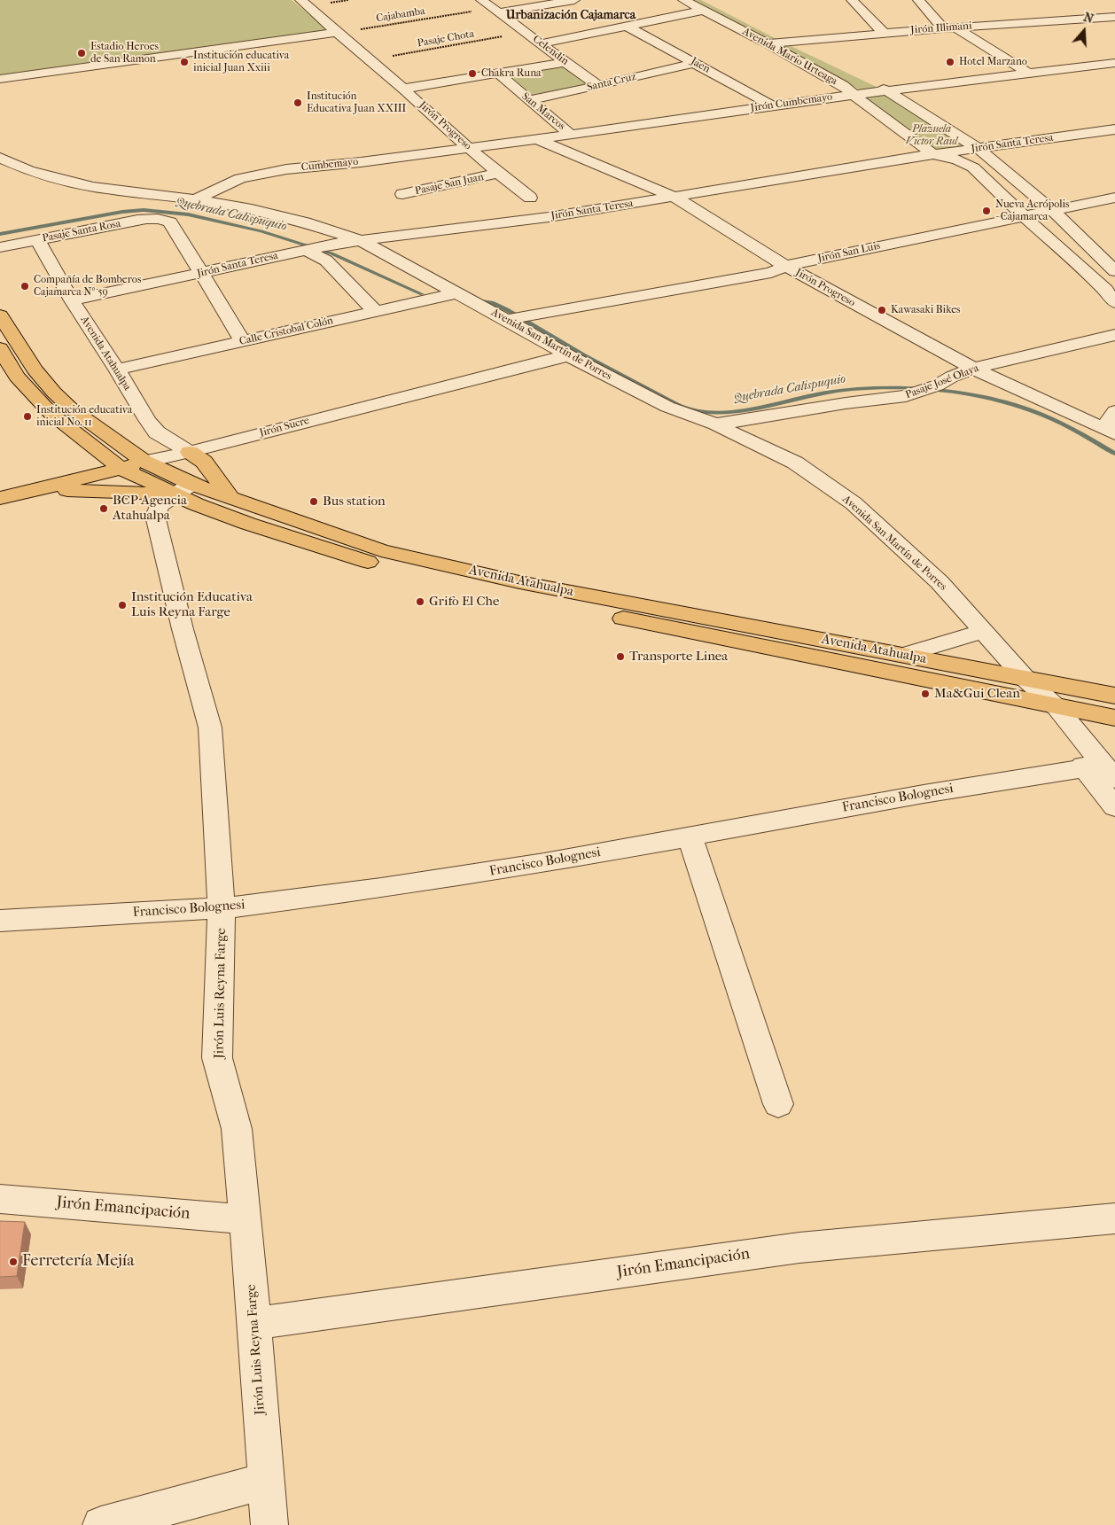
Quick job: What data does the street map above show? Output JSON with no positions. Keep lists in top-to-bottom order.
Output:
{
  "streets": {
    "main road": ["Avenida Atahualpa", "Jirón Sucre"],
    "street": [
      "Jirón Illimani",
      "Celendin",
      "Avenida Mario Urteaga",
      "Jaen",
      "Santa Cruz",
      "Jirón Cumbemayo",
      "San Marcos",
      "Jirón Progreso",
      "Jirón Santa Teresa",
      "Cumbemayo",
      "Pasaje San Juan",
      "Pasaje Santa Rosa",
      "Jirón San Luis",
      "Calle Cristobal Colón",
      "Avenida San Martín de Porres",
      "Pasaje José Olaya",
      "Francisco Bolognesi",
      "Jirón Luis Reyna Farge",
      "Jirón Emancipación"
    ],
    "path": ["Cajabamba", "Pasaje Chota"]
  },
  "crossings": [
    ["Cajabamba", "Celendin"],
    ["Cajabamba", "Jirón Progreso"],
    ["Jirón Illimani", "Avenida Mario Urteaga"],
    ["Pasaje Chota", "Celendin"],
    ["Pasaje Chota", "Jirón Progreso"],
    ["Celendin", "Santa Cruz"],
    ["Avenida Mario Urteaga", "Jirón Cumbemayo"],
    ["Avenida Mario Urteaga", "Jirón Santa Teresa"],
    ["Avenida Mario Urteaga", "Jirón San Luis"],
    ["Jaen", "Santa Cruz"],
    ["Jaen", "Jirón Cumbemayo"],
    ["Santa Cruz", "San Marcos"],
    ["Jirón Cumbemayo", "San Marcos"],
    ["Jirón Cumbemayo", "Jirón Progreso"],
    ["Jirón Cumbemayo", "Cumbemayo"],
    ["Jirón Progreso", "Jirón Santa Teresa"],
    ["Jirón Progreso", "Cumbemayo"],
    ["Jirón Progreso", "Pasaje San Juan"],
    ["Jirón Progreso", "Jirón San Luis"],
    ["Jirón Progreso", "Pasaje José Olaya"],
    ["Jirón Santa Teresa", "Pasaje Santa Rosa"],
    ["Jirón Santa Teresa", "Avenida San Martín de Porres"],
    ["Jirón Santa Teresa", "Avenida Atahualpa"],
    ["Cumbemayo", "Avenida San Martín de Porres"],
    ["Pasaje Santa Rosa", "Avenida Atahualpa"],
    ["Jirón San Luis", "Avenida San Martín de Porres"],
    ["Calle Cristobal Colón", "Avenida San Martín de Porres"],
    ["Calle Cristobal Colón", "Avenida Atahualpa"],
    ["Avenida San Martín de Porres", "Avenida Atahualpa"],
    ["Avenida San Martín de Porres", "Pasaje José Olaya"],
    ["Avenida San Martín de Porres", "Jirón Sucre"],
    ["Avenida San Martín de Porres", "Francisco Bolognesi"],
    ["Avenida Atahualpa", "Jirón Sucre"],
    ["Avenida Atahualpa", "Jirón Luis Reyna Farge"],
    ["Francisco Bolognesi", "Jirón Luis Reyna Farge"],
    ["Jirón Luis Reyna Farge", "Jirón Emancipación"]
  ],
  "districts": ["Urbanización Cajamarca"],
  "water": ["Quebrada Calispuquio"],
  "parks": ["Plazuela Victor Raul"],
  "places": [
    "Estadio Heroes de San Ramon",
    "Institución educativa inicial Juan Xxiii",
    "Hotel Marzano",
    "Chakra Runa",
    "Institución Educativa Juan XXIII",
    "Nueva Acrópolis - Cajamarca",
    "Compañía de Bomberos Cajamarca Nº 59",
    "Kawasaki Bikes",
    "Institución educativa inicial No. 11",
    "Bus station",
    "BCP Agencia Atahualpa",
    "Grifo El Che",
    "Institución Educativa Luis Reyna Farge",
    "Transporte Linea",
    "Ma&Gui Clean",
    "Ferretería Mejía"
  ],
  "north": "top"
}
